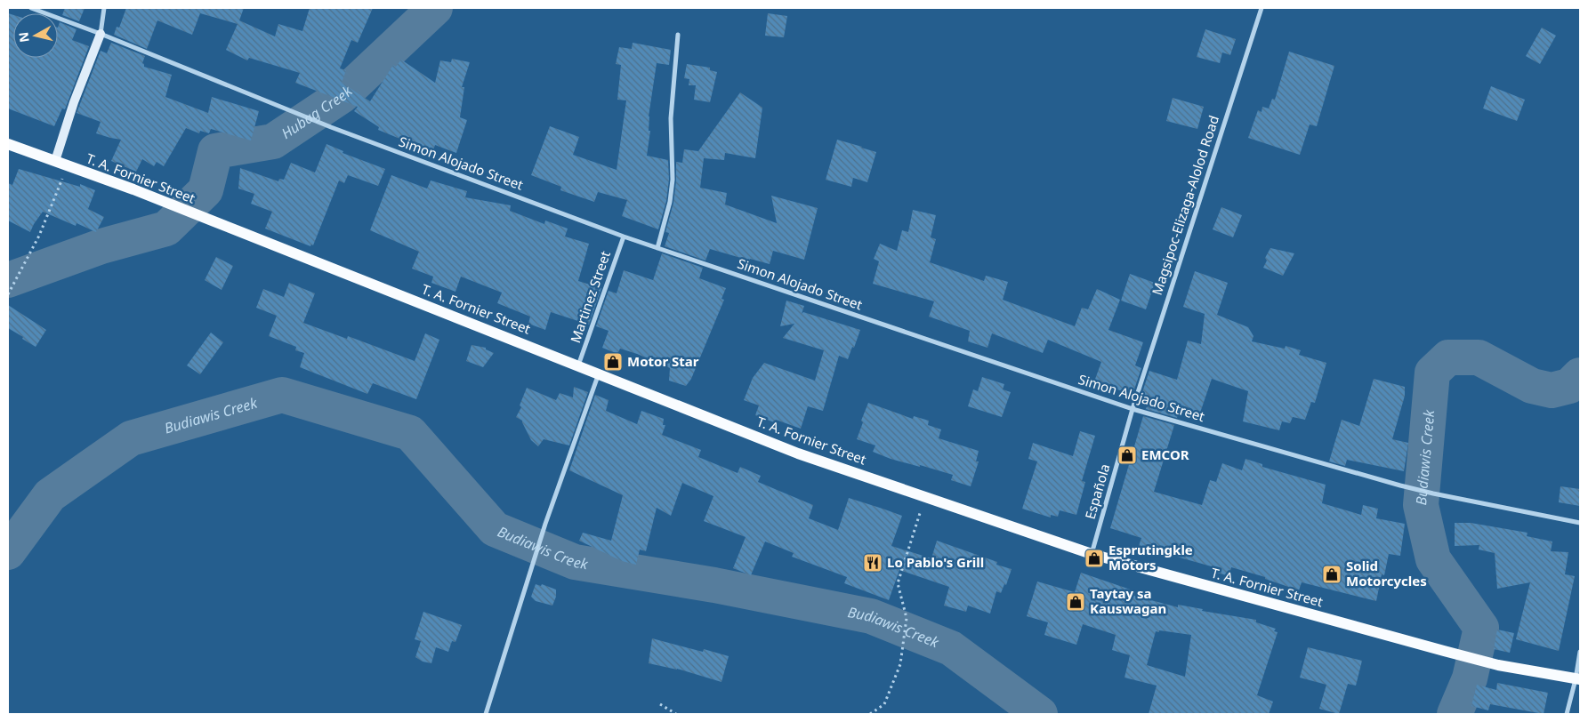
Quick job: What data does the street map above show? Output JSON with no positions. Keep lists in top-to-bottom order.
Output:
{
  "streets": {
    "main road": ["T. A. Fornier Street"],
    "street": [
      "Simon Alojado Street",
      "Magsipoc-Elizaga-Alolod Road",
      "Martinez Street",
      "Española"
    ]
  },
  "crossings": [
    ["Simon Alojado Street", "Magsipoc-Elizaga-Alolod Road"],
    ["Simon Alojado Street", "Martinez Street"],
    ["Simon Alojado Street", "Española"],
    ["T. A. Fornier Street", "Martinez Street"],
    ["T. A. Fornier Street", "Española"],
    ["Magsipoc-Elizaga-Alolod Road", "Española"]
  ],
  "water": ["Hubag Creek", "Budiawis Creek"],
  "places": {
    "shop": [
      "Motor Star",
      "EMCOR",
      "Esprutingkle Motors",
      "Solid Motorcycles",
      "Taytay sa Kauswagan"
    ],
    "restaurant": ["Lo Pablo's Grill"]
  },
  "north": "left"
}
